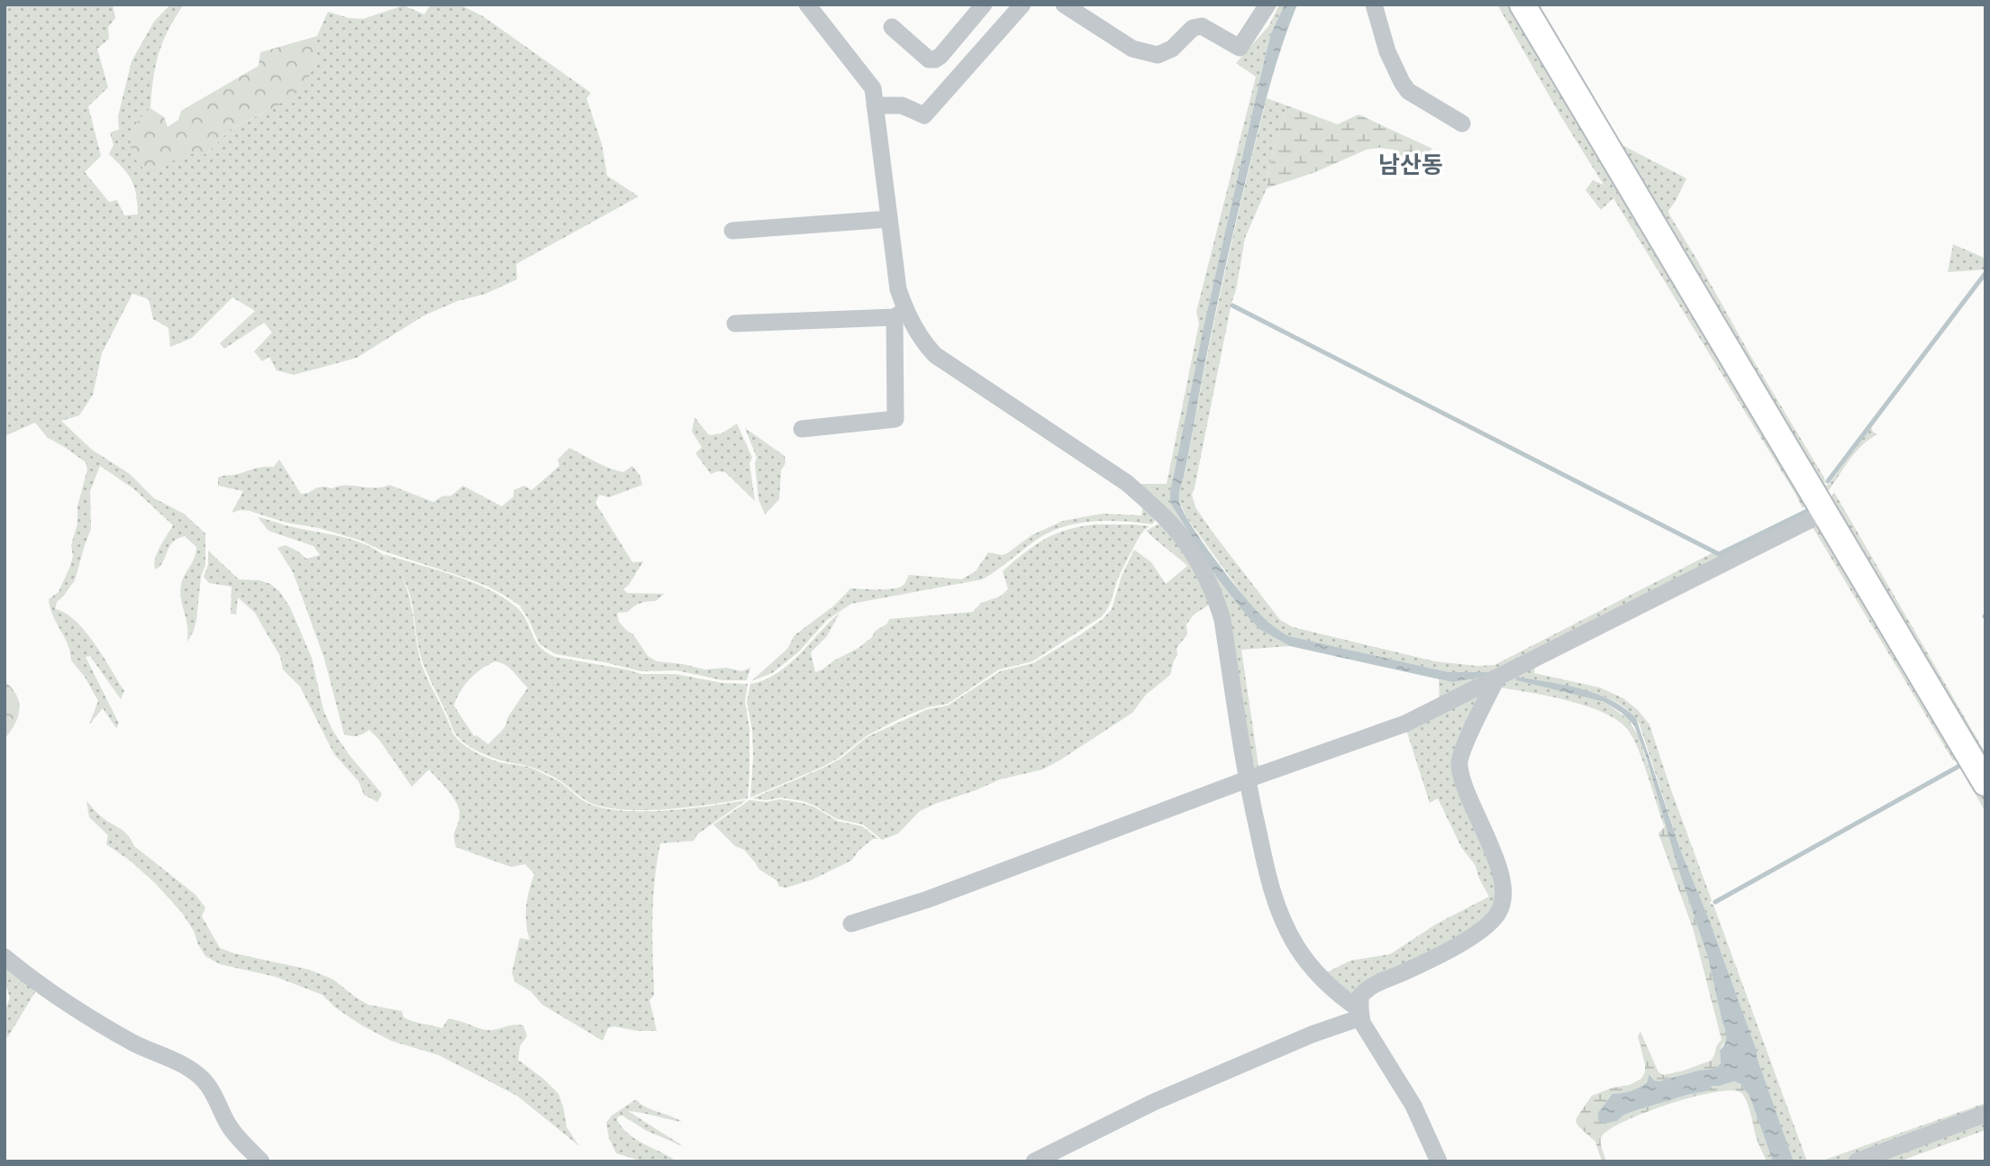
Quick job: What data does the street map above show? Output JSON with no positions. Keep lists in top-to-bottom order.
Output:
{
  "districts": ["남산동"]
}
